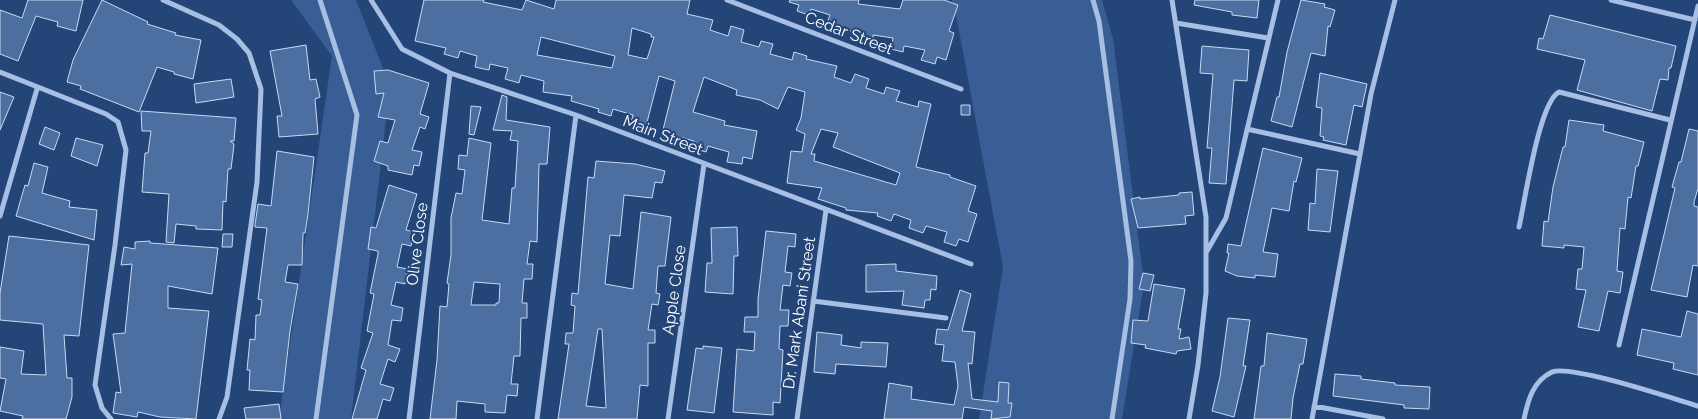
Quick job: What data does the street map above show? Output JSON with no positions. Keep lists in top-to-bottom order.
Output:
{
  "streets": {
    "street": [
      "Cedar Street",
      "Main Street",
      "Olive Close",
      "Apple Close",
      "Dr. Mark Abani Street"
    ]
  },
  "crossings": [
    ["Main Street", "Olive Close"],
    ["Main Street", "Apple Close"],
    ["Main Street", "Dr. Mark Abani Street"]
  ]
}
